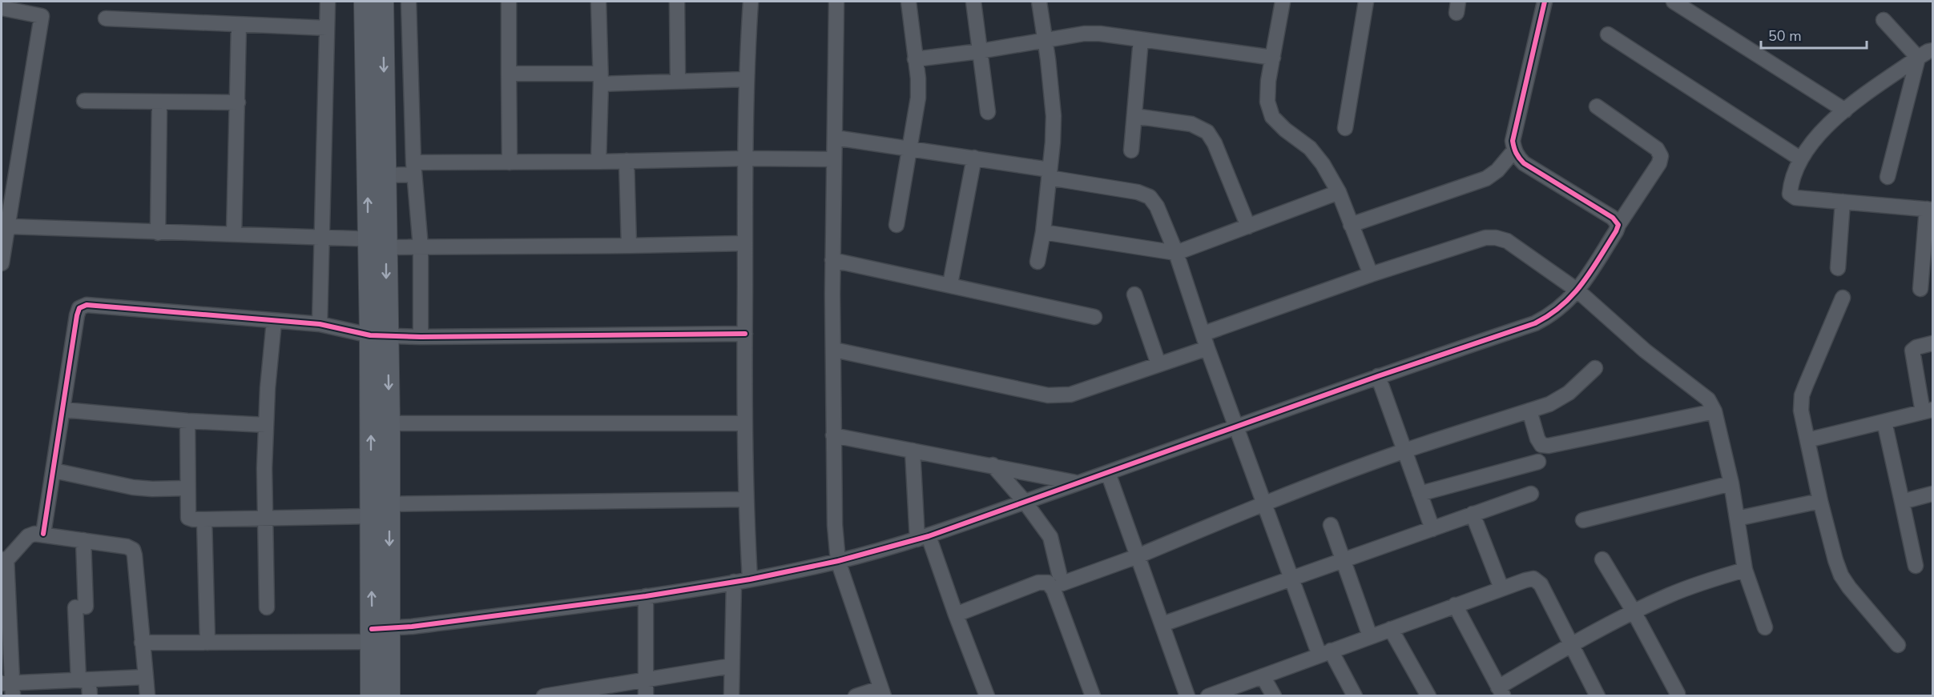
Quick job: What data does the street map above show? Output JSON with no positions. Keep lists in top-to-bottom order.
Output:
{
  "scale_bar": "50 m"
}
